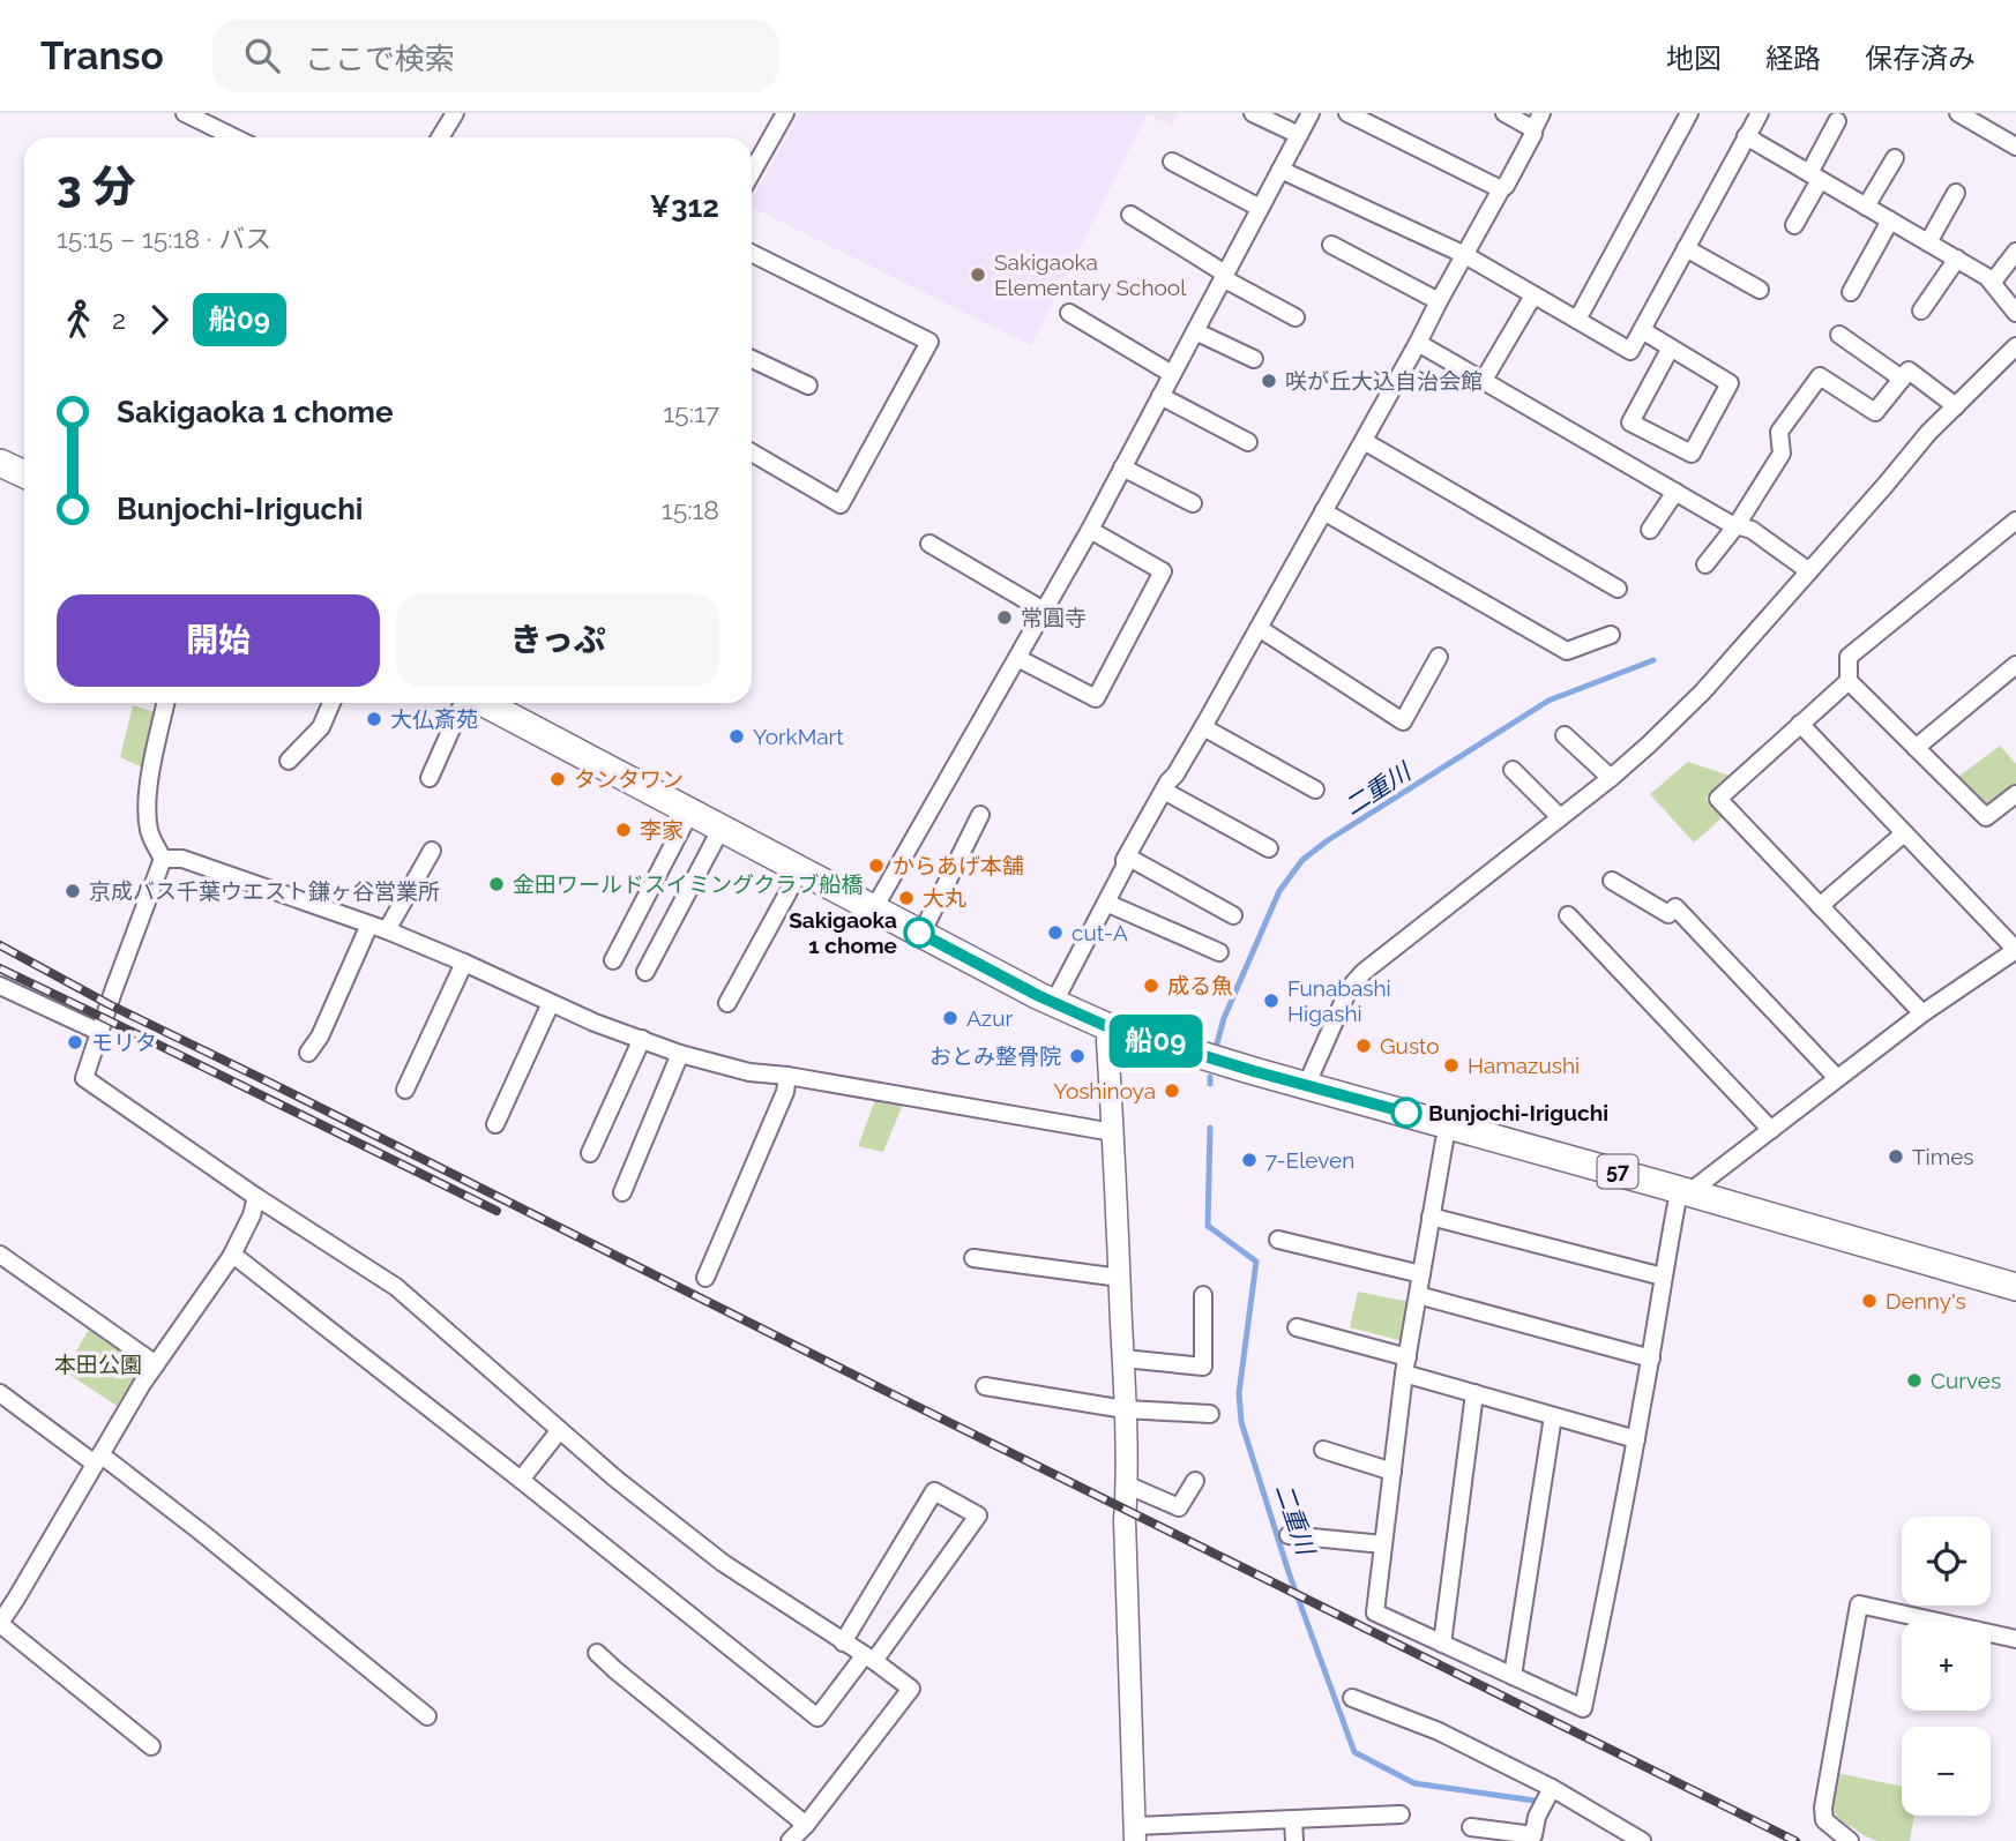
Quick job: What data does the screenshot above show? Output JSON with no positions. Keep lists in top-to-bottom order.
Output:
{
  "streets": {
    "main road": ["57"]
  },
  "water": ["二重川"],
  "parks": ["本田公園"],
  "places": [
    "Sakigaoka Elementary School",
    "咲が丘大込自治会館",
    "常圓寺",
    "大仏斎苑",
    "YorkMart",
    "タンタワン",
    "李家",
    "からあげ本舗",
    "金田ワールドスイミングクラブ船橋",
    "京成バス千葉ウエスト鎌ヶ谷営業所",
    "大丸",
    "Sakigaoka 1 chome",
    "cut-A",
    "成る魚",
    "Funabashi Higashi",
    "Azur",
    "モリタ",
    "Gusto",
    "おとみ整骨院",
    "Hamazushi",
    "Yoshinoya",
    "Bunjochi-Iriguchi",
    "Times",
    "7-Eleven",
    "Denny's",
    "Curves"
  ],
  "lines": ["bus line 船09"],
  "page": {
    "header": "Transo",
    "search": "ここで検索",
    "nav": ["地図", "経路", "保存済み"],
    "on_map": "船09",
    "heading": ["3 分", "15:15 – 15:18 · バス", "¥312"],
    "legs": ["2", "船09"],
    "list": [
      {
        "name": "Sakigaoka 1 chome",
        "value": "15:17"
      },
      {
        "name": "Bunjochi-Iriguchi",
        "value": "15:18"
      }
    ],
    "buttons": ["開始", "きっぷ"],
    "map_buttons": ["+", "−"]
  }
}
